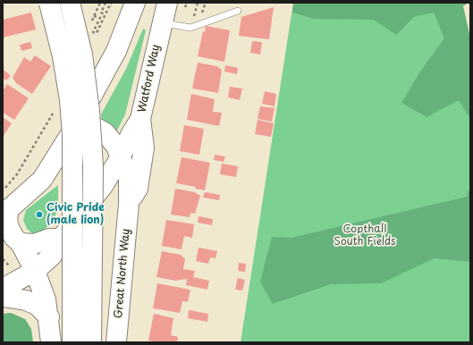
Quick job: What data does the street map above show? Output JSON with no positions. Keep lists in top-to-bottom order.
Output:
{
  "streets": {
    "highway": ["Watford Way", "Great North Way"]
  },
  "crossings": [
    ["Watford Way", "Great North Way"]
  ],
  "parks": ["Copthall South Fields"],
  "places": ["Civic Pride (male lion)"]
}
